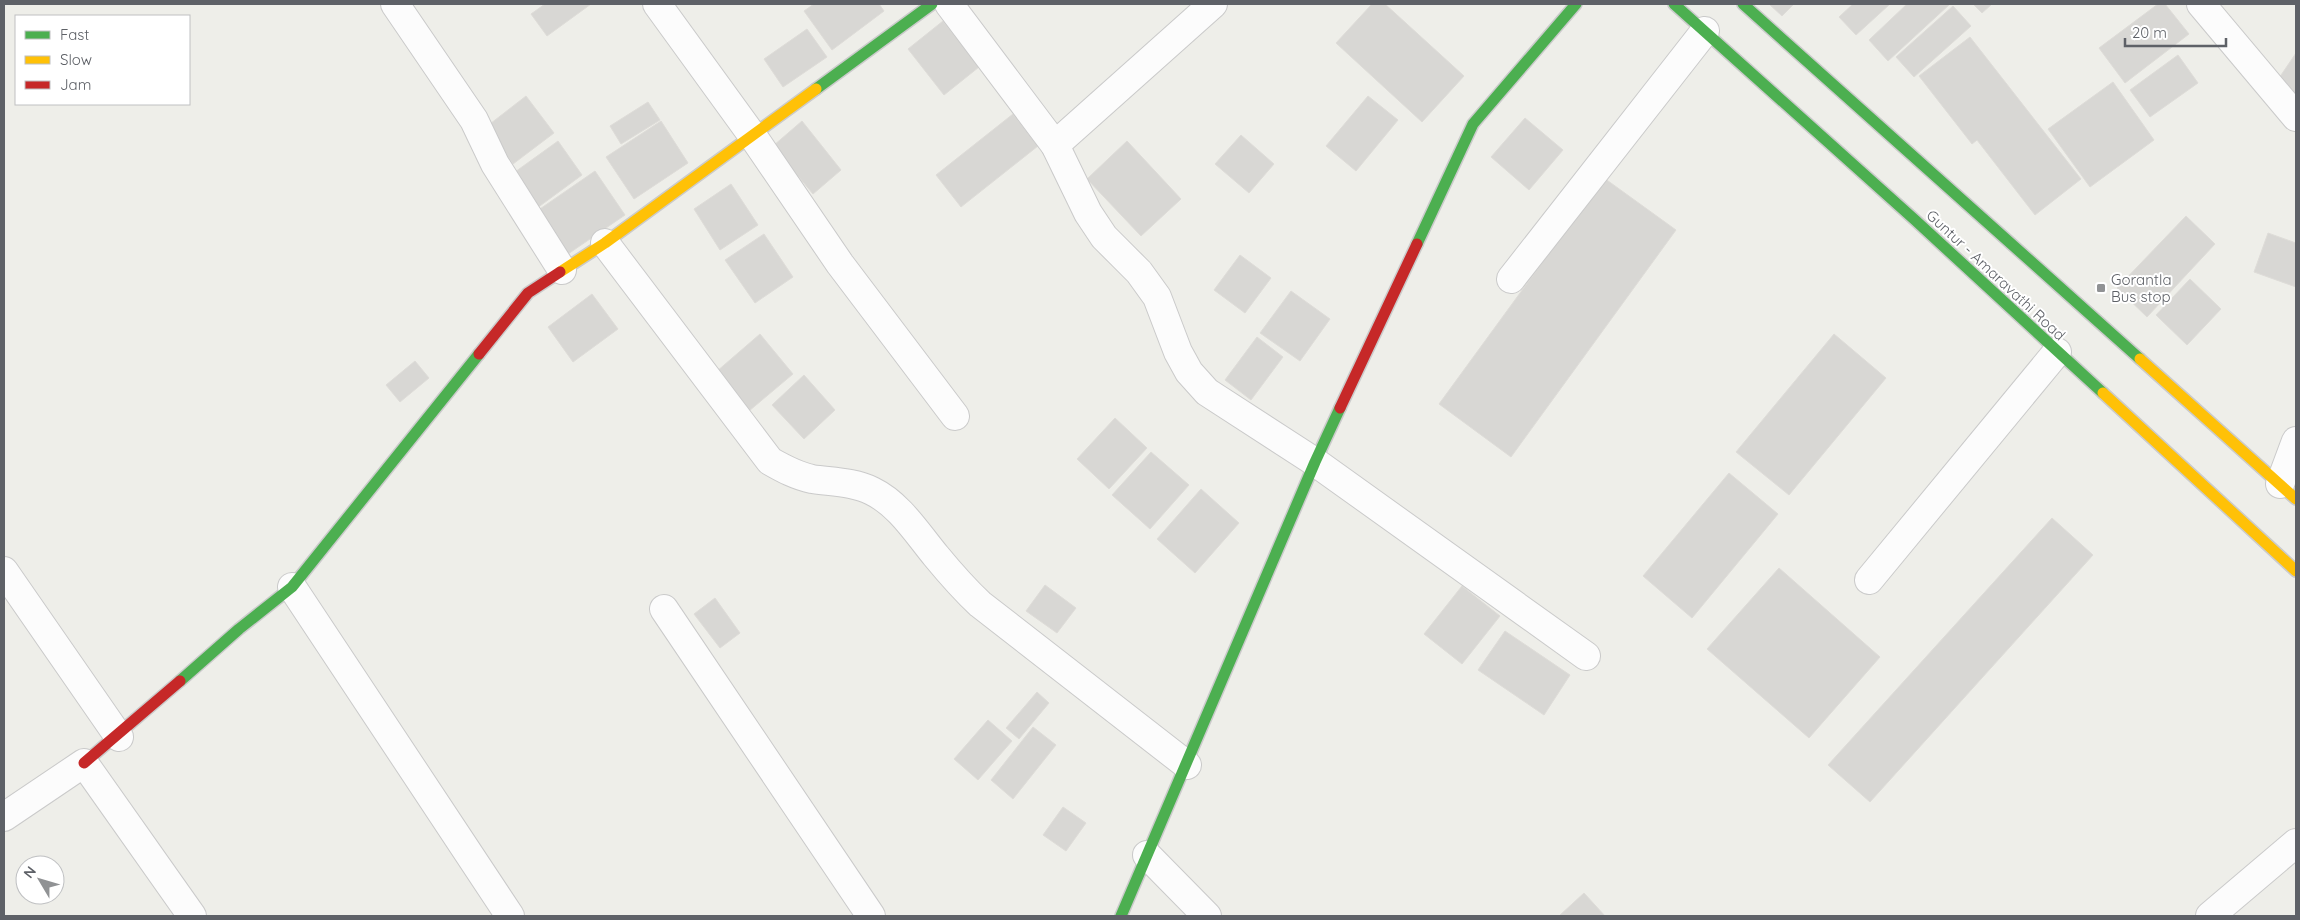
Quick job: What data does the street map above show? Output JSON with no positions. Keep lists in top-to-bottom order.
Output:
{
  "streets": {
    "main road": ["Guntur - Amaravathi Road"]
  },
  "places": {
    "transit": ["Gorantla Bus stop"]
  },
  "legend": ["Fast", "Slow", "Jam"],
  "scale_bar": "20 m",
  "north": "top left"
}
